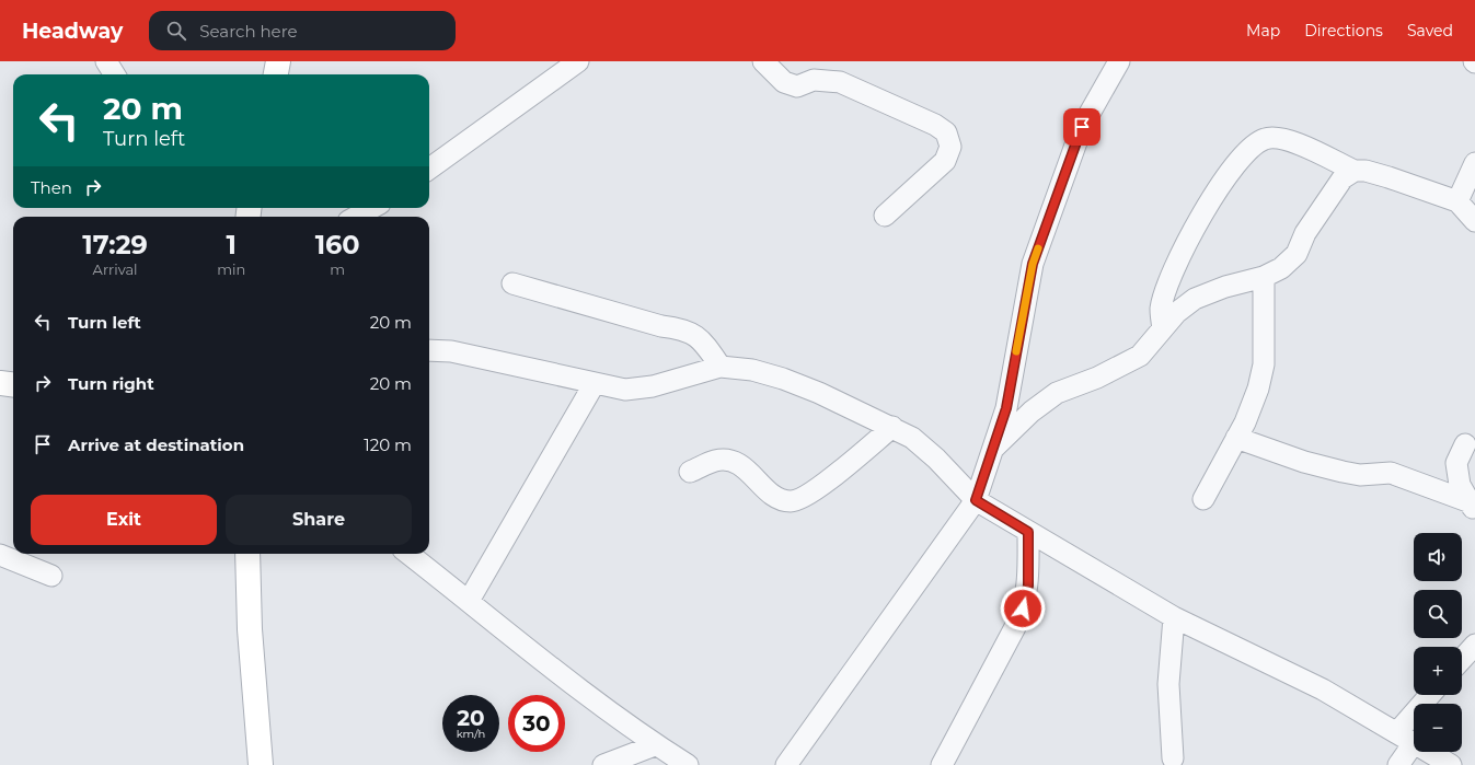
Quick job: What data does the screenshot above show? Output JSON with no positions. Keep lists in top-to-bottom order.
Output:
{
  "page": {
    "header": "Headway",
    "search": "Search here",
    "nav": ["Map", "Directions", "Saved"],
    "turn": ["20 m", "Turn left"],
    "then": "Then",
    "eta": [
      "17:29",
      "Arrival",
      "1",
      "min",
      "160",
      "m"
    ],
    "list": [
      {
        "name": "Turn left",
        "value": "20 m"
      },
      {
        "name": "Turn right",
        "value": "20 m"
      },
      {
        "name": "Arrive at destination",
        "value": "120 m"
      }
    ],
    "buttons": ["Exit", "Share"],
    "map_buttons": ["+", "−"],
    "speed": "20 km/h",
    "limit": "30"
  }
}
